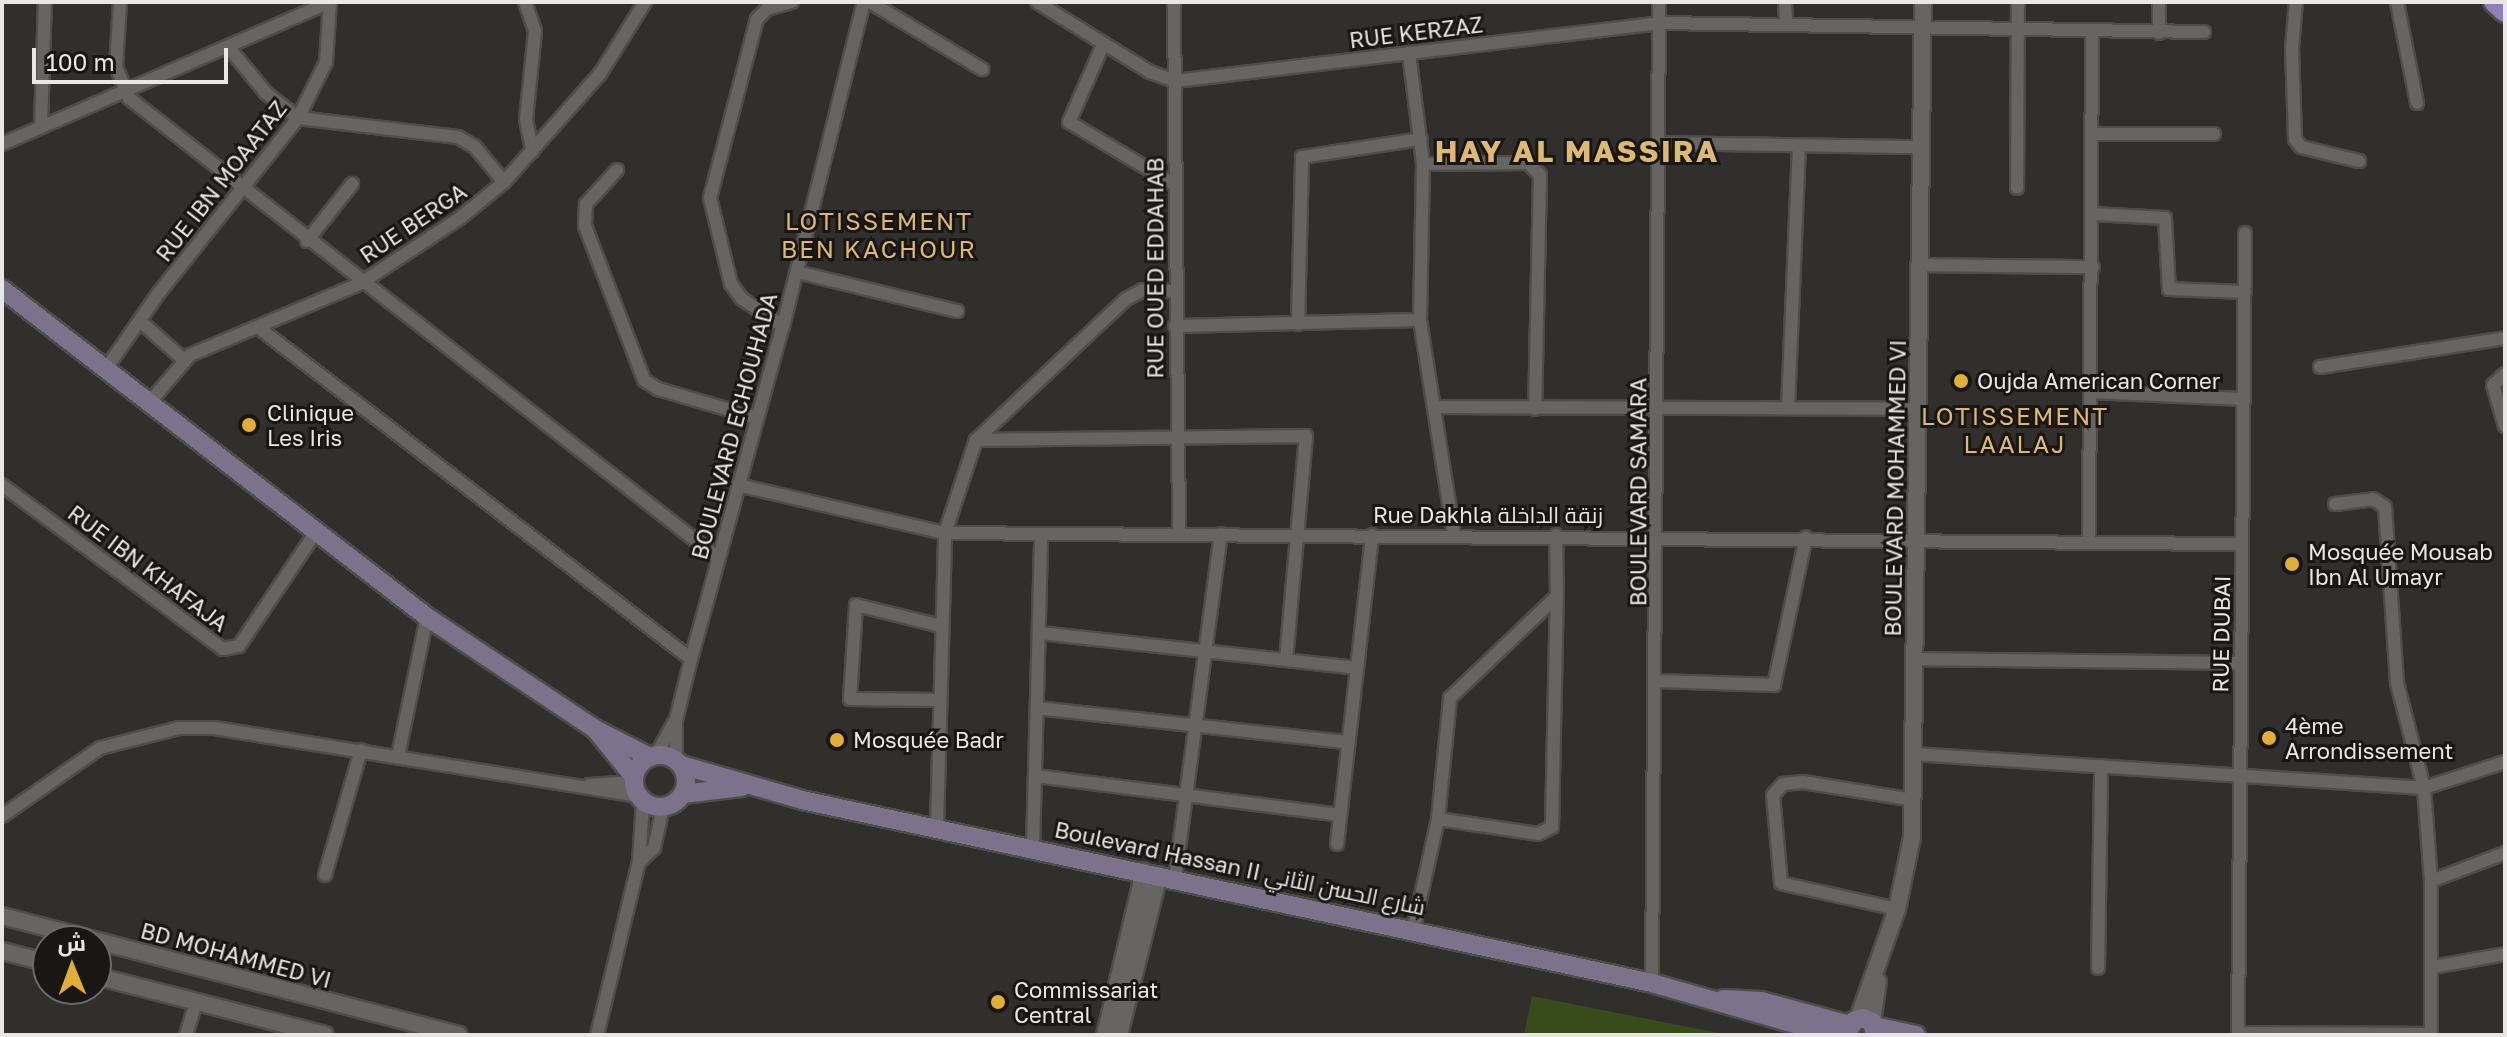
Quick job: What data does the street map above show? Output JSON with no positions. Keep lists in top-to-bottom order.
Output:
{
  "streets": {
    "main road": ["Boulevard Hassan II شارع الحسن الثاني"],
    "street": [
      "RUE KERZAZ",
      "RUE IBN MOAATAZ",
      "RUE BERGA",
      "RUE OUED EDDAHAB",
      "BOULEVARD ECHOUHADA",
      "BOULEVARD MOHAMMED VI",
      "BOULEVARD SAMARA",
      "Rue Dakhla زنقة الداخلة",
      "RUE IBN KHAFAJA",
      "RUE DUBAI",
      "BD MOHAMMED VI"
    ]
  },
  "crossings": [
    ["RUE KERZAZ", "RUE OUED EDDAHAB"],
    ["RUE KERZAZ", "BOULEVARD MOHAMMED VI"],
    ["RUE KERZAZ", "BOULEVARD SAMARA"],
    ["RUE OUED EDDAHAB", "Rue Dakhla زنقة الداخلة"],
    ["BOULEVARD ECHOUHADA", "Rue Dakhla زنقة الداخلة"],
    ["BOULEVARD ECHOUHADA", "Boulevard Hassan II شارع الحسن الثاني"],
    ["BOULEVARD MOHAMMED VI", "Rue Dakhla زنقة الداخلة"],
    ["BOULEVARD MOHAMMED VI", "Boulevard Hassan II شارع الحسن الثاني"],
    ["BOULEVARD SAMARA", "Rue Dakhla زنقة الداخلة"],
    ["BOULEVARD SAMARA", "Boulevard Hassan II شارع الحسن الثاني"],
    ["Rue Dakhla زنقة الداخلة", "RUE DUBAI"]
  ],
  "districts": ["HAY AL MASSIRA", "LOTISSEMENT BEN KACHOUR", "LOTISSEMENT LAALAJ"],
  "places": [
    "Oujda American Corner",
    "Clinique Les Iris",
    "Mosquée Mousab Ibn Al Umayr",
    "4ème Arrondissement",
    "Mosquée Badr",
    "Commissariat Central"
  ],
  "scale_bar": "100 m",
  "north": "top"
}
